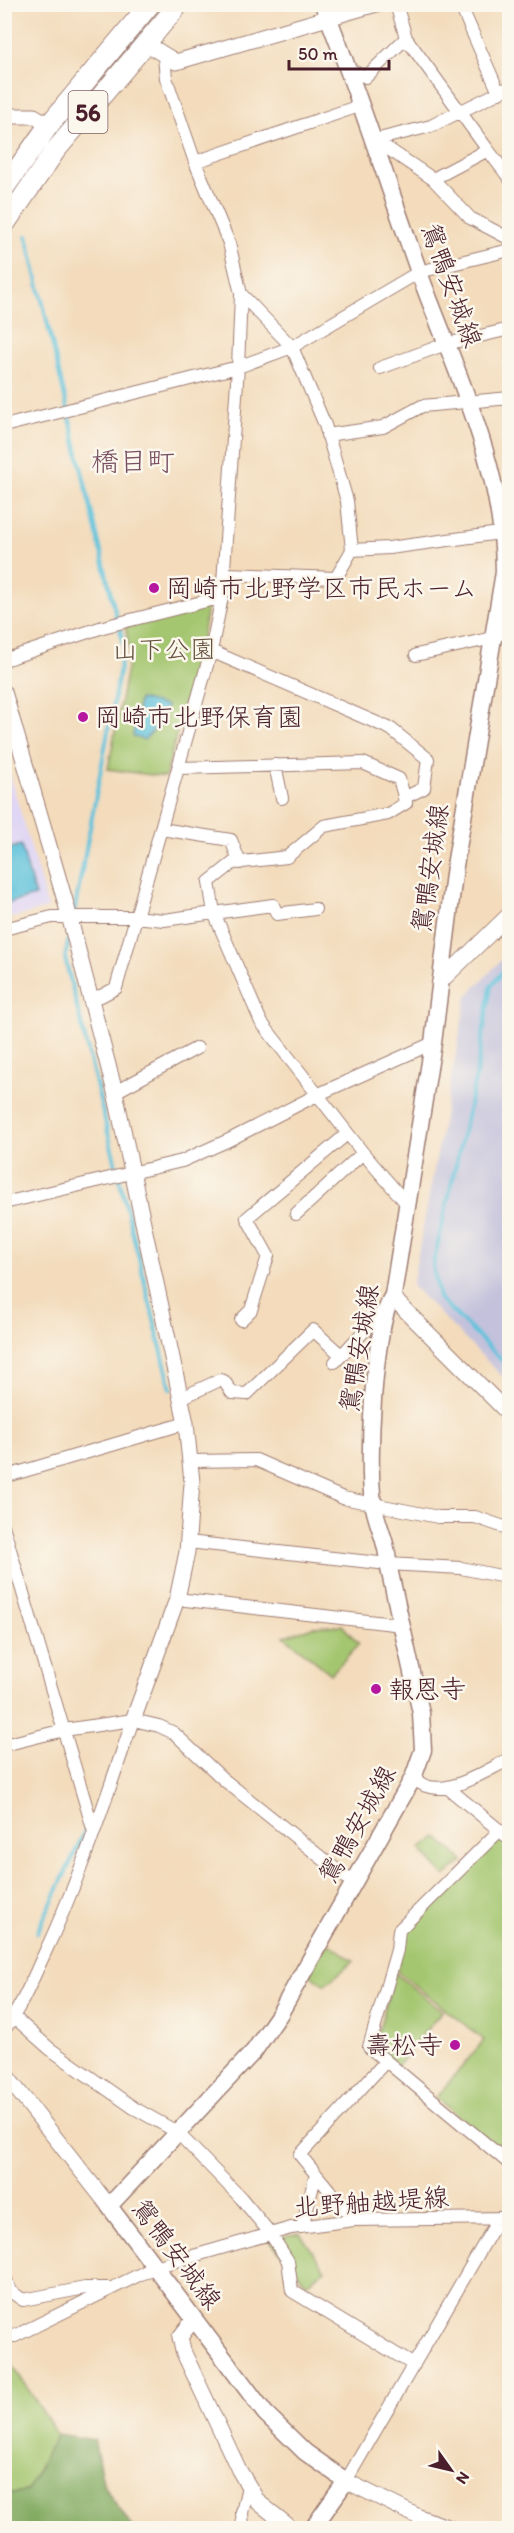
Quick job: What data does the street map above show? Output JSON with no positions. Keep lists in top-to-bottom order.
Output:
{
  "streets": {
    "main road": ["56", "鴛鴨安城線"],
    "street": ["北野舳越堤線"]
  },
  "crossings": [
    ["鴛鴨安城線", "北野舳越堤線"]
  ],
  "districts": ["橋目町"],
  "parks": ["山下公園"],
  "places": [
    "岡崎市北野学区市民ホーム",
    "岡崎市北野保育園",
    "報恩寺",
    "壽松寺"
  ],
  "scale_bar": "50 m",
  "north": "bottom right"
}
